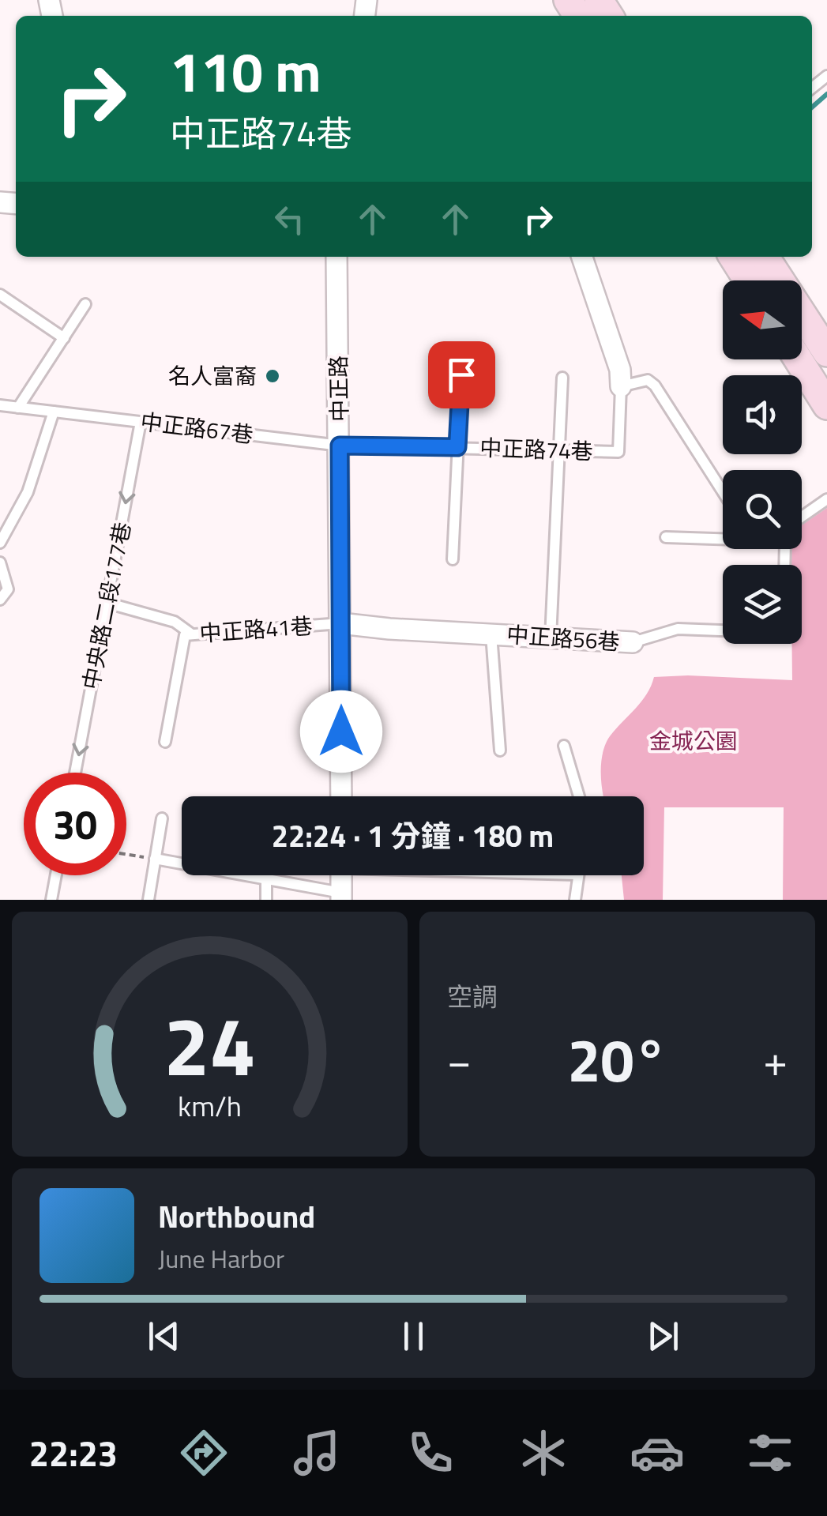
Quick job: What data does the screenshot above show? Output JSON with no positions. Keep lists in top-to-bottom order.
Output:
{
  "streets": {
    "street": ["中正路", "中正路56巷"],
    "lane": [
      "中正路67巷",
      "中正路74巷",
      "中央路二段177巷",
      "中正路41巷"
    ]
  },
  "crossings": [
    ["中正路", "中正路67巷"],
    ["中正路", "中正路74巷"],
    ["中正路", "中正路41巷"],
    ["中正路", "中正路56巷"],
    ["中正路67巷", "中正路74巷"],
    ["中正路67巷", "中央路二段177巷"],
    ["中正路41巷", "中正路56巷"]
  ],
  "one_way": ["中央路二段177巷"],
  "parks": ["金城公園"],
  "places": ["名人富裔"],
  "north": "left",
  "page": {
    "turn": ["110 m", "中正路74巷"],
    "limit": "30",
    "trip": "22:24 · 1 分鐘 · 180 m",
    "tile": "空調",
    "heat": ["−", "20°", "+"],
    "song": ["Northbound", "June Harbor"],
    "tabs": "22:23",
    "gauge": ["24", "km/h"]
  }
}
